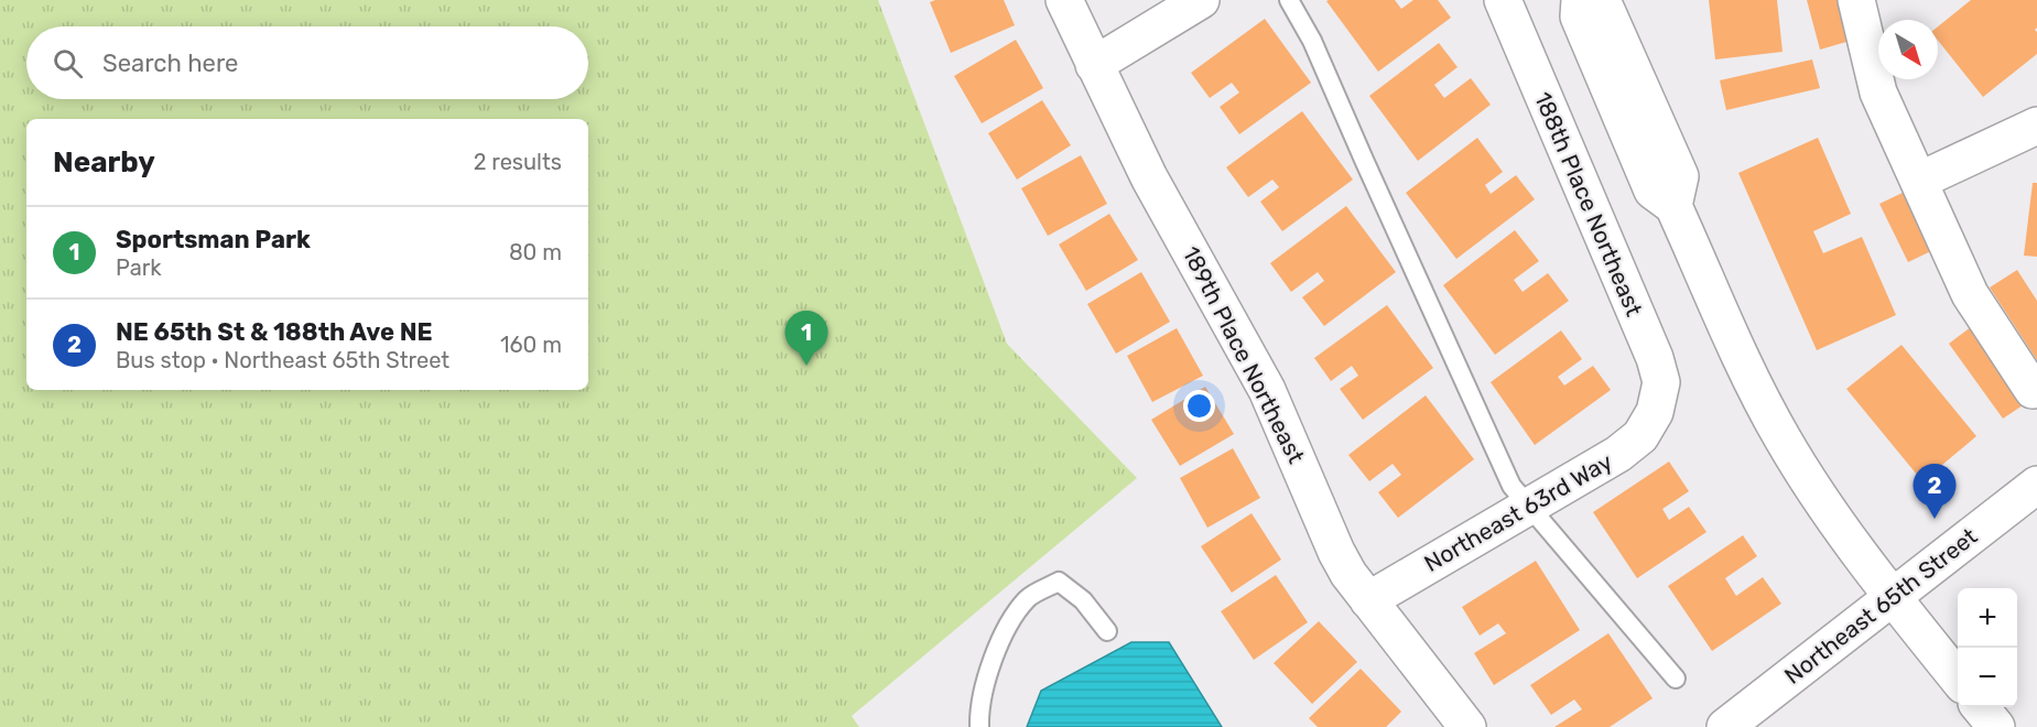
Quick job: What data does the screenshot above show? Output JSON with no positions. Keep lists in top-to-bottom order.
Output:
{
  "streets": {
    "street": [
      "188th Place Northeast",
      "189th Place Northeast",
      "Northeast 63rd Way",
      "Northeast 65th Street"
    ]
  },
  "crossings": [
    ["188th Place Northeast", "Northeast 63rd Way"],
    ["189th Place Northeast", "Northeast 63rd Way"]
  ],
  "north": "bottom right",
  "page": {
    "search": "Search here",
    "heading": ["Nearby", "2 results"],
    "list": [
      {
        "mark": "1",
        "name": "Sportsman Park",
        "note": "Park",
        "value": "80 m"
      },
      {
        "mark": "2",
        "name": "NE 65th St & 188th Ave NE",
        "note": "Bus stop · Northeast 65th Street",
        "value": "160 m"
      }
    ],
    "pins": ["1", "2"],
    "map_buttons": ["+", "−"]
  }
}
